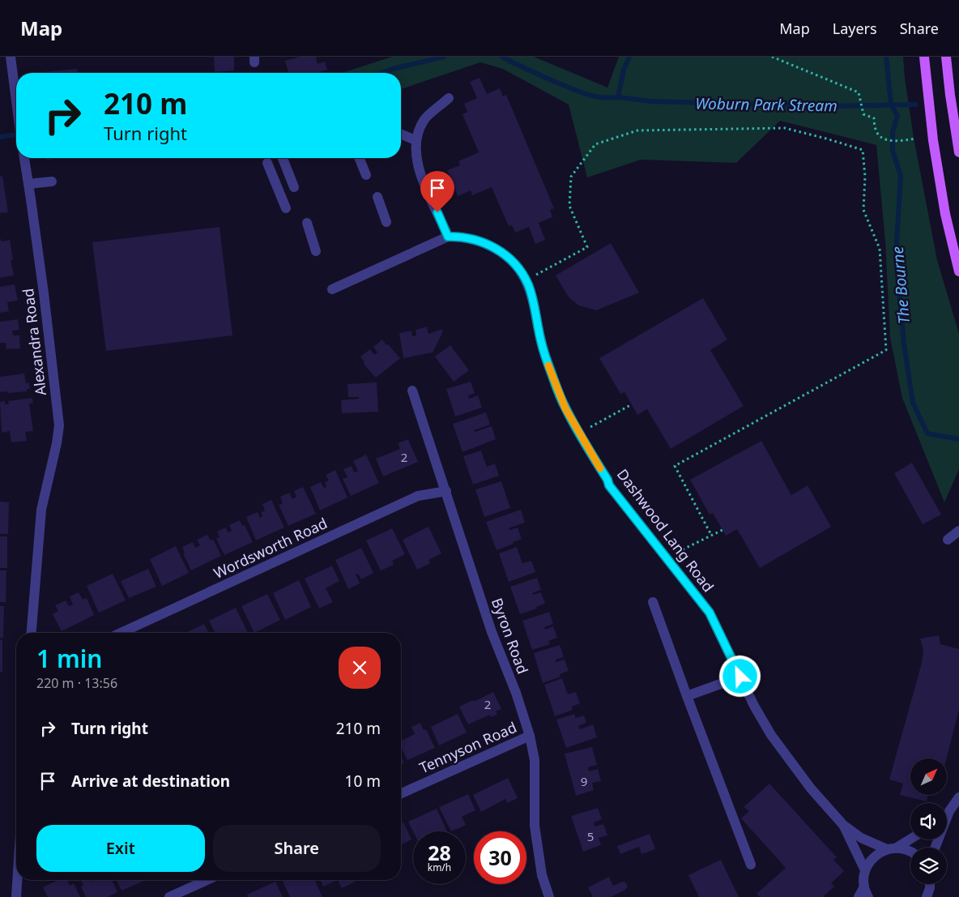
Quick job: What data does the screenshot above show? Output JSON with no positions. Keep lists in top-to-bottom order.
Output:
{
  "streets": {
    "street": [
      "Alexandra Road",
      "Dashwood Lang Road",
      "Wordsworth Road",
      "Byron Road",
      "Tennyson Road"
    ]
  },
  "crossings": [
    ["Wordsworth Road", "Byron Road"],
    ["Byron Road", "Tennyson Road"]
  ],
  "water": ["Woburn Park Stream", "The Bourne"],
  "house_numbers": [
    "2",
    "2",
    "9",
    "5"
  ],
  "north": "top right",
  "page": {
    "header": "Map",
    "nav": ["Map", "Layers", "Share"],
    "turn": ["210 m", "Turn right"],
    "heading": ["1 min", "220 m · 13:56"],
    "list": [
      {
        "name": "Turn right",
        "value": "210 m"
      },
      {
        "name": "Arrive at destination",
        "value": "10 m"
      }
    ],
    "buttons": ["Exit", "Share"],
    "speed": "28 km/h",
    "limit": "30"
  }
}
